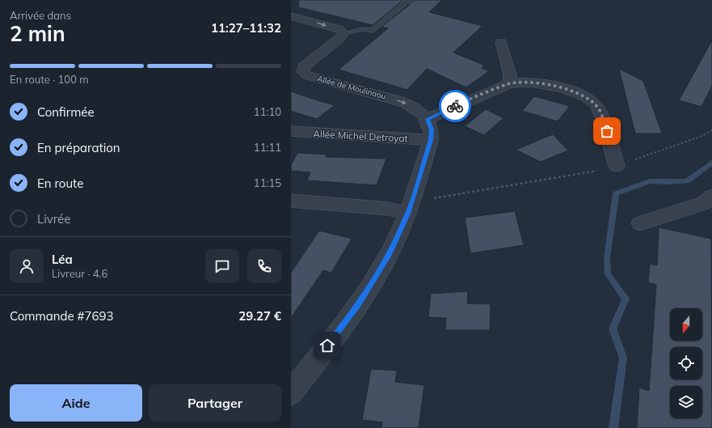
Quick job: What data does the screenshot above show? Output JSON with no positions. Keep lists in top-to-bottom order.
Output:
{
  "streets": {
    "street": ["Allée de Moulinaou", "Allée Michel Detroyat"]
  },
  "north": "bottom",
  "page": {
    "heading": ["2 min", "Arrivée dans", "11:27–11:32"],
    "panel": [
      "Léa",
      "Livreur · 4.6",
      "Commande #7693",
      "29.27 €"
    ],
    "bar": "En route · 100 m",
    "list": [
      ["Confirmée", "11:10"],
      ["En préparation", "11:11"],
      ["En route", "11:15"],
      "Livrée"
    ],
    "buttons": ["Aide", "Partager"]
  }
}
